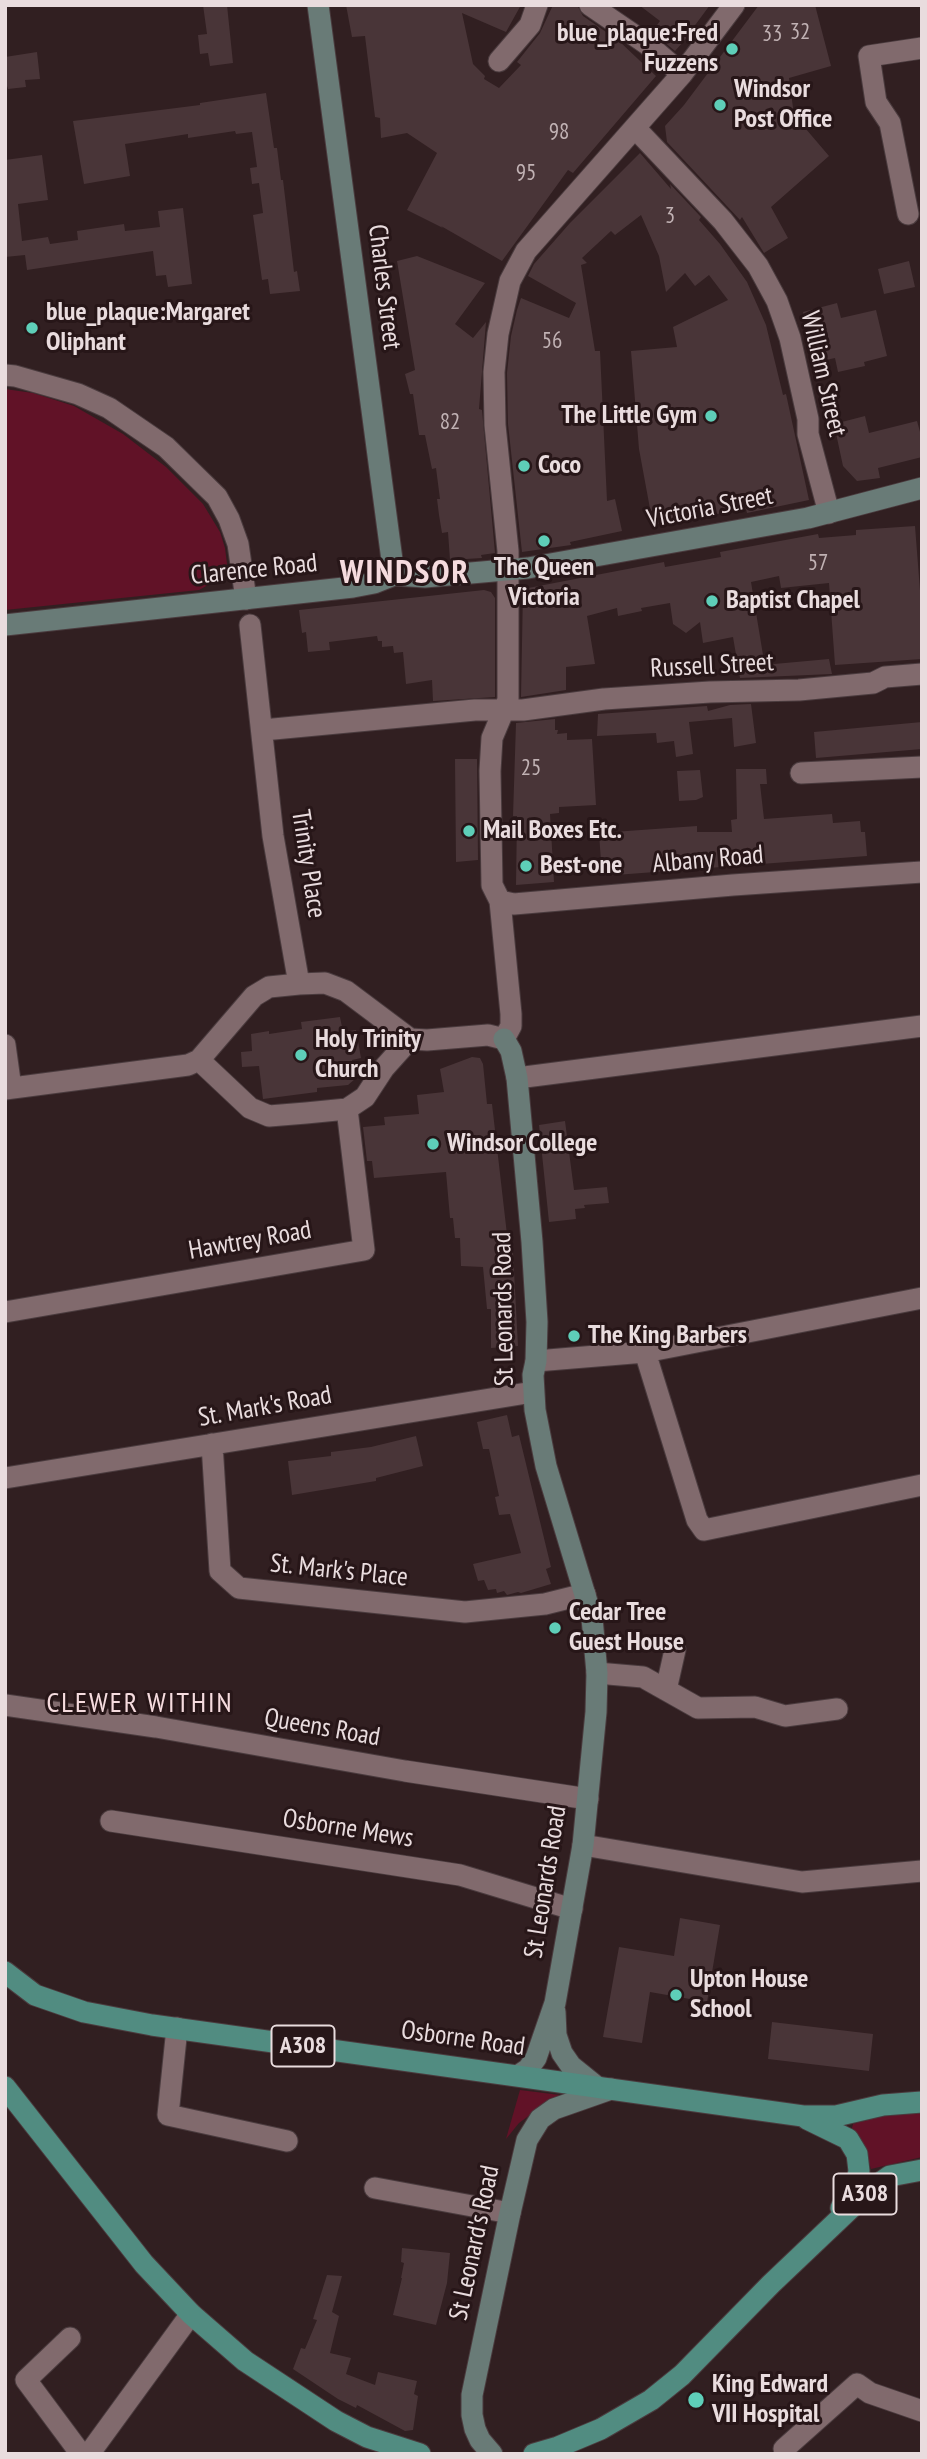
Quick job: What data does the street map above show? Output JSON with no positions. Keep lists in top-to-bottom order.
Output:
{
  "streets": {
    "main road": ["Osborne Road", "A308"],
    "street": [
      "Charles Street",
      "William Street",
      "Victoria Street",
      "Clarence Road",
      "Russell Street",
      "Albany Road",
      "Trinity Place",
      "Hawtrey Road",
      "St Leonards Road",
      "St. Mark's Road",
      "St. Mark's Place",
      "Queens Road",
      "Osborne Mews",
      "St Leonard's Road"
    ]
  },
  "crossings": [
    ["Charles Street", "Clarence Road"],
    ["William Street", "Victoria Street"],
    ["William Street", "St Leonards Road"],
    ["Victoria Street", "Clarence Road"],
    ["Victoria Street", "St Leonards Road"],
    ["Clarence Road", "St Leonards Road"],
    ["Russell Street", "Trinity Place"],
    ["Russell Street", "St Leonards Road"],
    ["Albany Road", "St Leonards Road"],
    ["St Leonards Road", "St. Mark's Road"],
    ["St Leonards Road", "St. Mark's Place"],
    ["St Leonards Road", "Queens Road"],
    ["St Leonards Road", "Osborne Mews"],
    ["St Leonards Road", "Osborne Road"],
    ["St Leonards Road", "St Leonard's Road"],
    ["St. Mark's Road", "St. Mark's Place"],
    ["Osborne Road", "St Leonard's Road"]
  ],
  "districts": ["WINDSOR", "CLEWER WITHIN"],
  "places": [
    "blue_plaque:Fred Fuzzens",
    "Windsor Post Office",
    "blue_plaque:Margaret Oliphant",
    "The Little Gym",
    "Coco",
    "The Queen Victoria",
    "Baptist Chapel",
    "Mail Boxes Etc.",
    "Best-one",
    "Holy Trinity Church",
    "Windsor College",
    "The King Barbers",
    "Cedar Tree Guest House",
    "Upton House School",
    "King Edward VII Hospital"
  ],
  "house_numbers": [
    "32",
    "33",
    "98",
    "95",
    "3",
    "56",
    "82",
    "57",
    "25"
  ]
}
